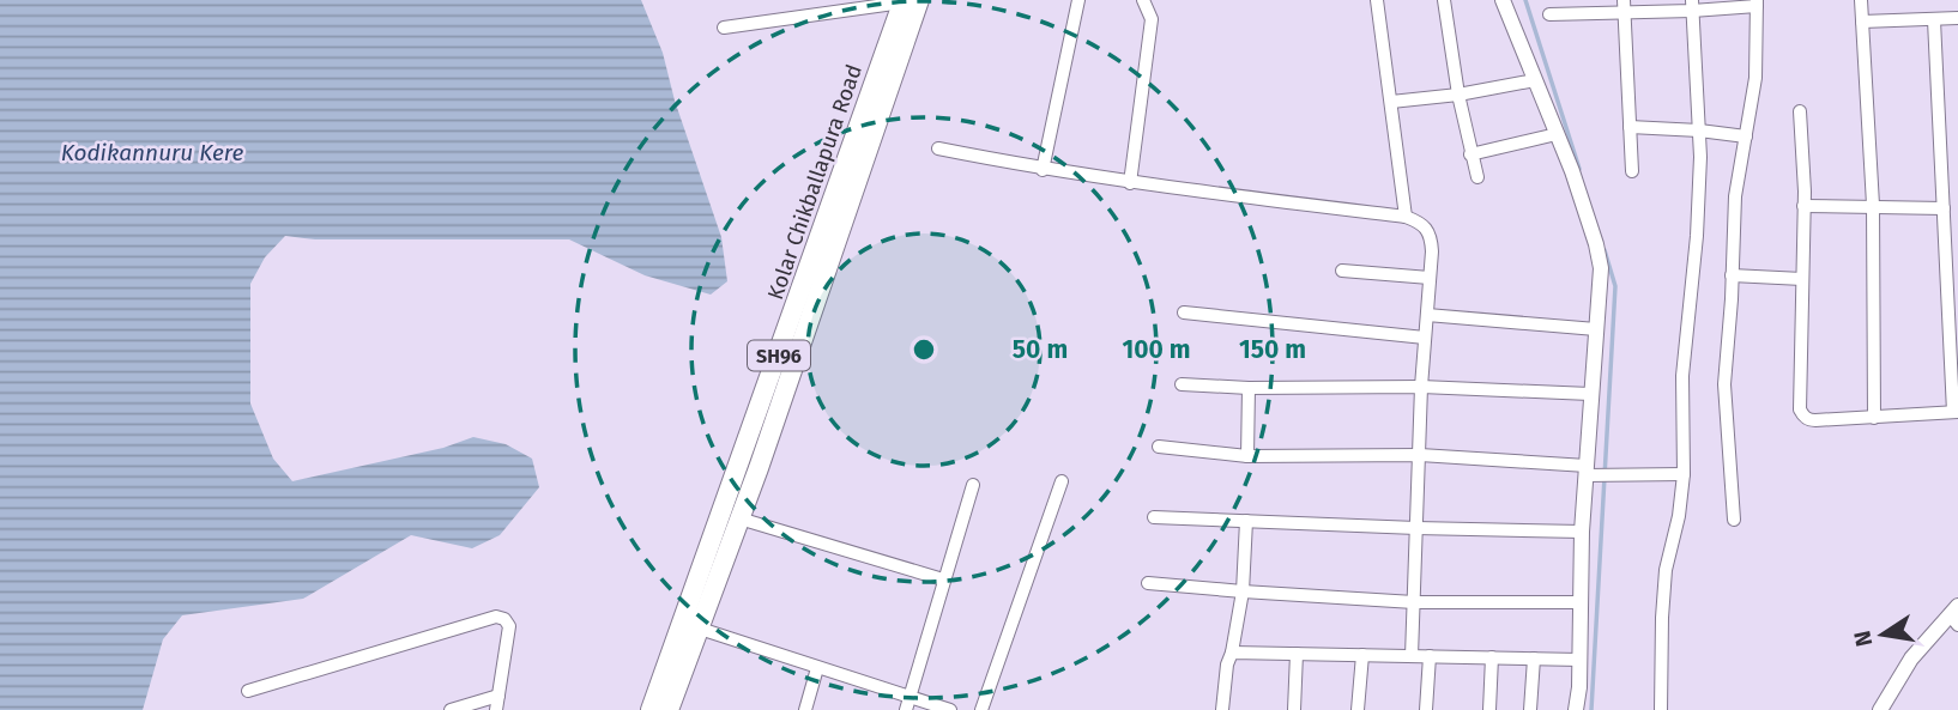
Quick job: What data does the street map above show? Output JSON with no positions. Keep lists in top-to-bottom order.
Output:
{
  "streets": {
    "main road": ["Kolar Chikballapura Road", "SH96"]
  },
  "water": ["Kodikannuru Kere"],
  "north": "left",
  "rings": ["50 m", "100 m", "150 m"]
}
